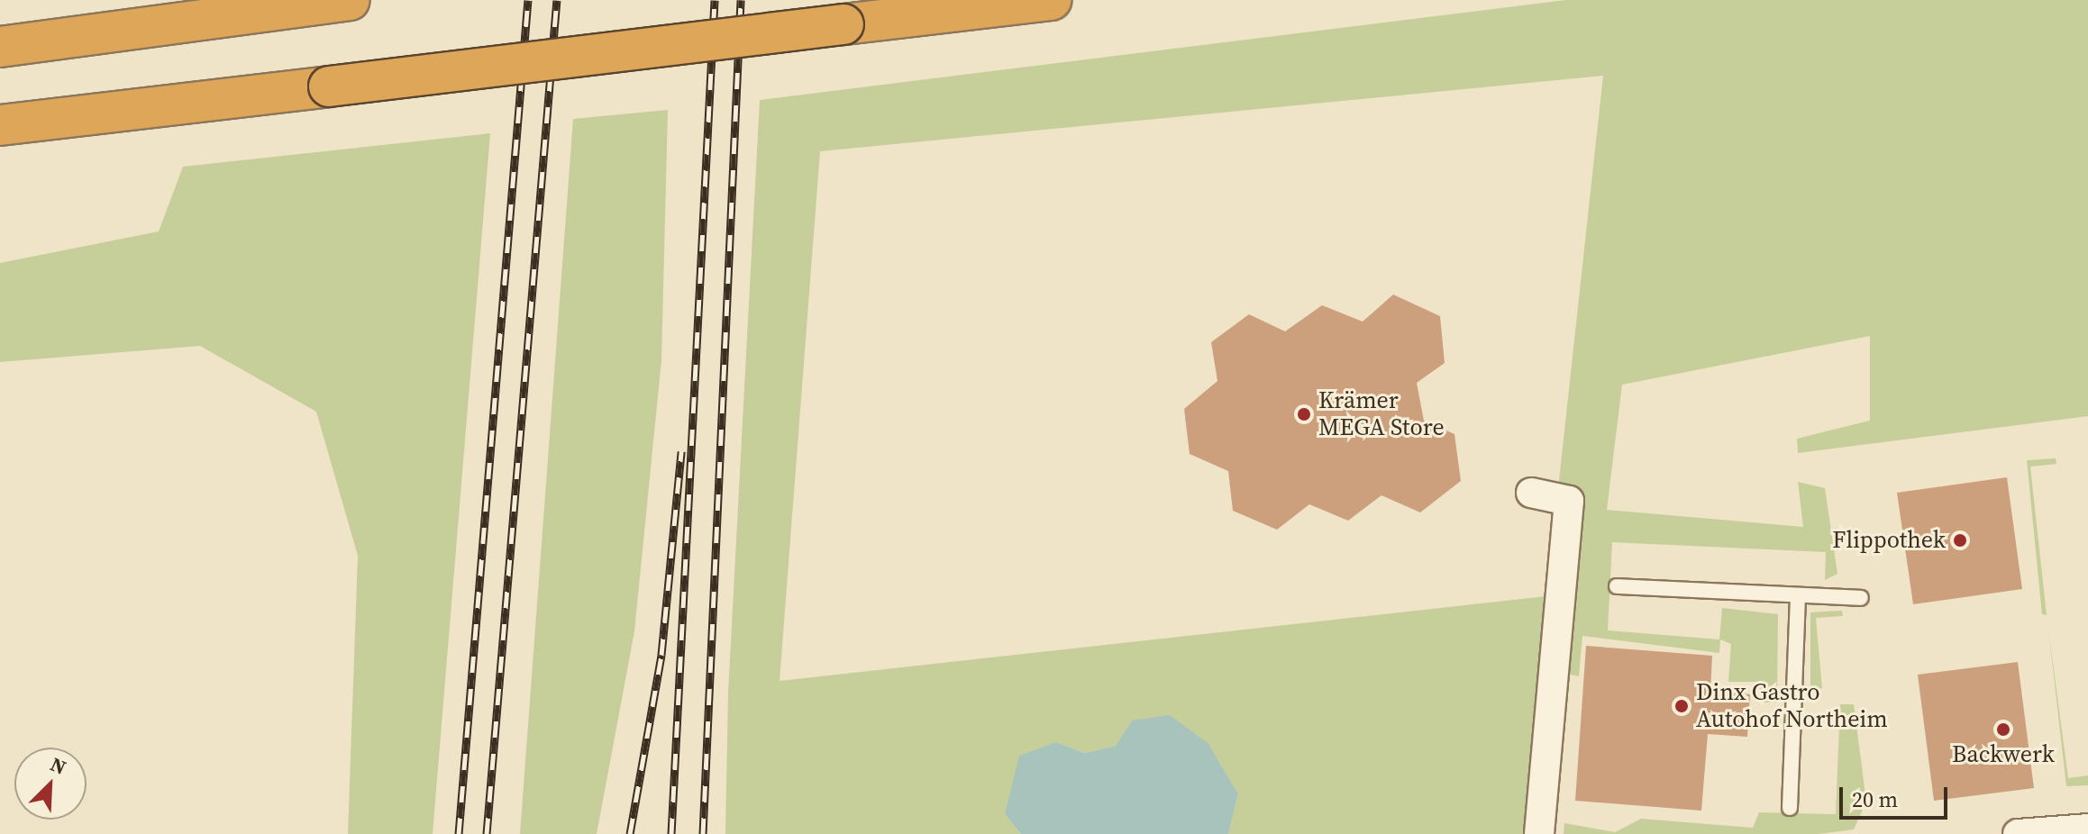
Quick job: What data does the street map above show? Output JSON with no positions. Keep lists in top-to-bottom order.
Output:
{
  "places": [
    "Krämer MEGA Store",
    "Flippothek",
    "Dinx Gastro Autohof Northeim",
    "Backwerk"
  ],
  "scale_bar": "20 m",
  "north": "top right"
}
